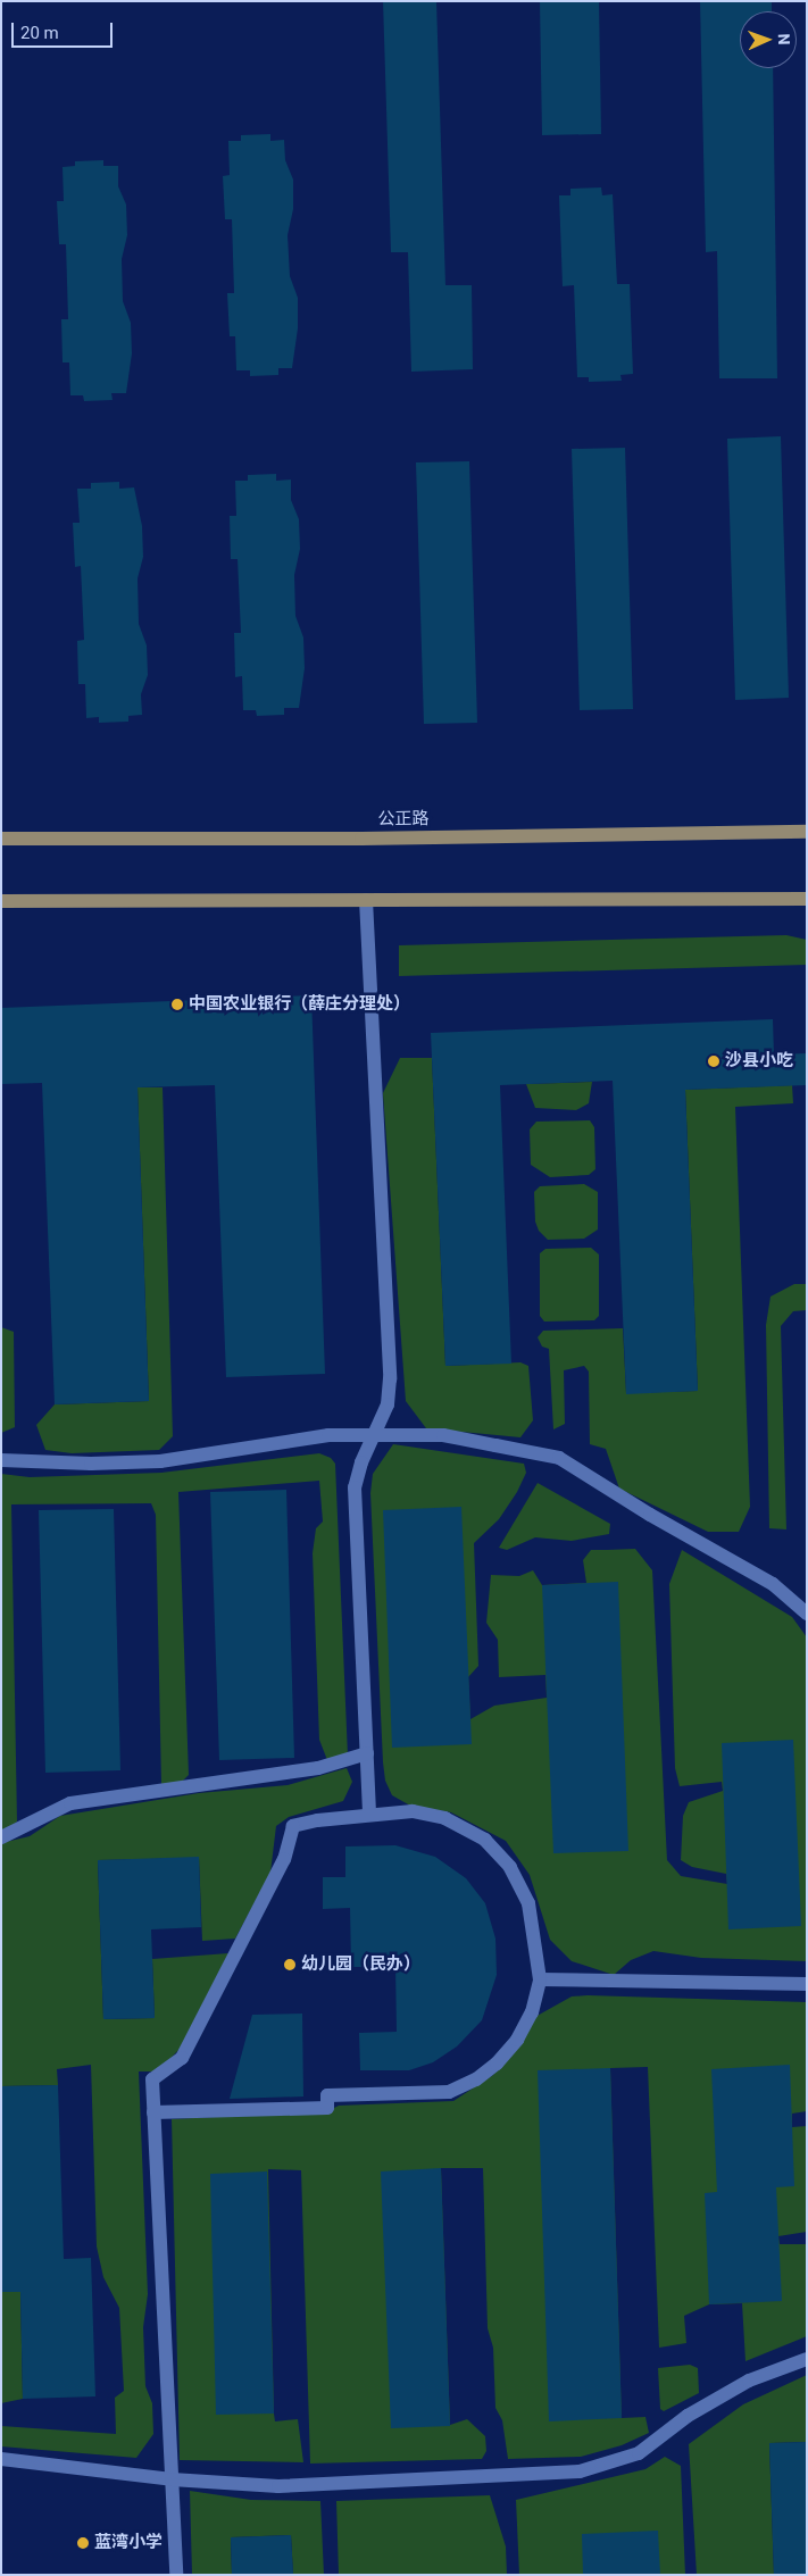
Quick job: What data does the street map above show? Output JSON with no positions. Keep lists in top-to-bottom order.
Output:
{
  "streets": {
    "main road": ["公正路"]
  },
  "places": [
    "中国农业银行（薛庄分理处）",
    "沙县小吃",
    "幼儿园（民办）",
    "蓝湾小学"
  ],
  "scale_bar": "20 m",
  "north": "right"
}
